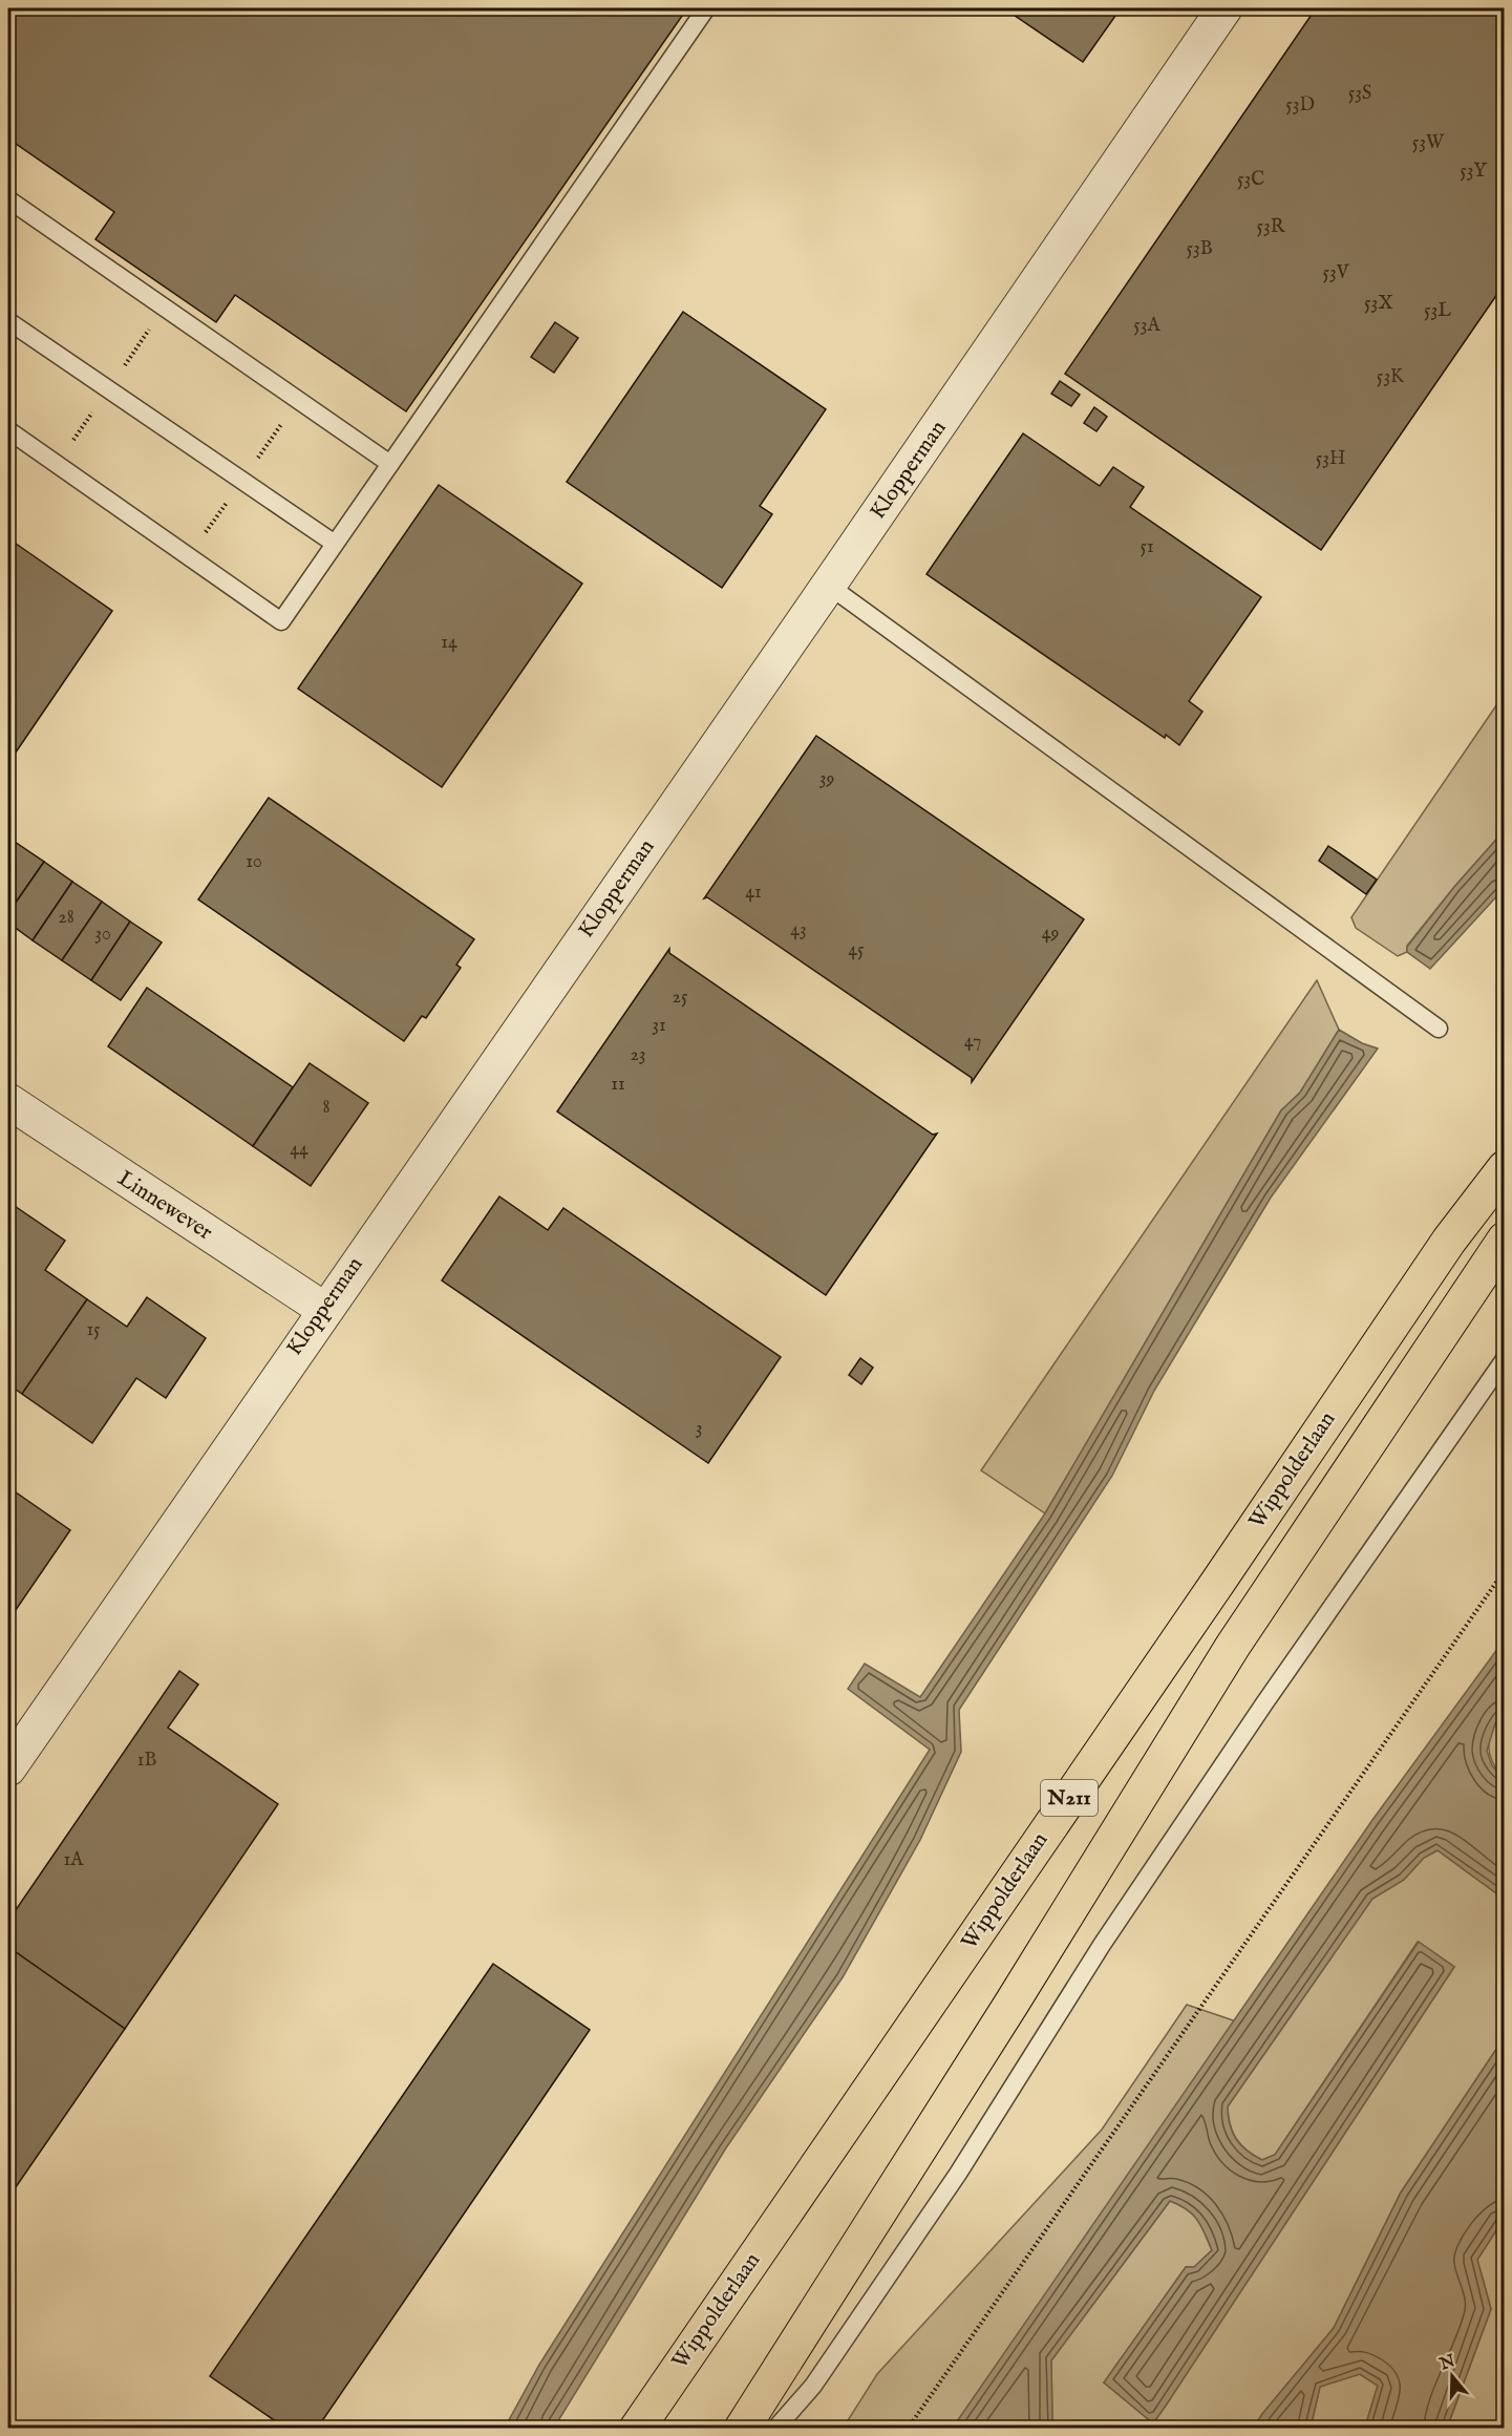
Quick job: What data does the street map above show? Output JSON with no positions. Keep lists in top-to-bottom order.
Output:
{
  "streets": {
    "main road": ["Wippolderlaan", "N211"],
    "street": ["Klopperman", "Linnewever"]
  },
  "crossings": [
    ["Klopperman", "Linnewever"]
  ],
  "house_numbers": [
    "53S",
    "53D",
    "53W",
    "53Y",
    "53C",
    "53R",
    "53B",
    "53V",
    "53X",
    "53L",
    "53A",
    "53K",
    "53H",
    "51",
    "14",
    "39",
    "10",
    "41",
    "28",
    "43",
    "49",
    "30",
    "45",
    "25",
    "31",
    "47",
    "23",
    "11",
    "8",
    "44",
    "15",
    "3",
    "1B",
    "1A"
  ],
  "north": "top"
}
